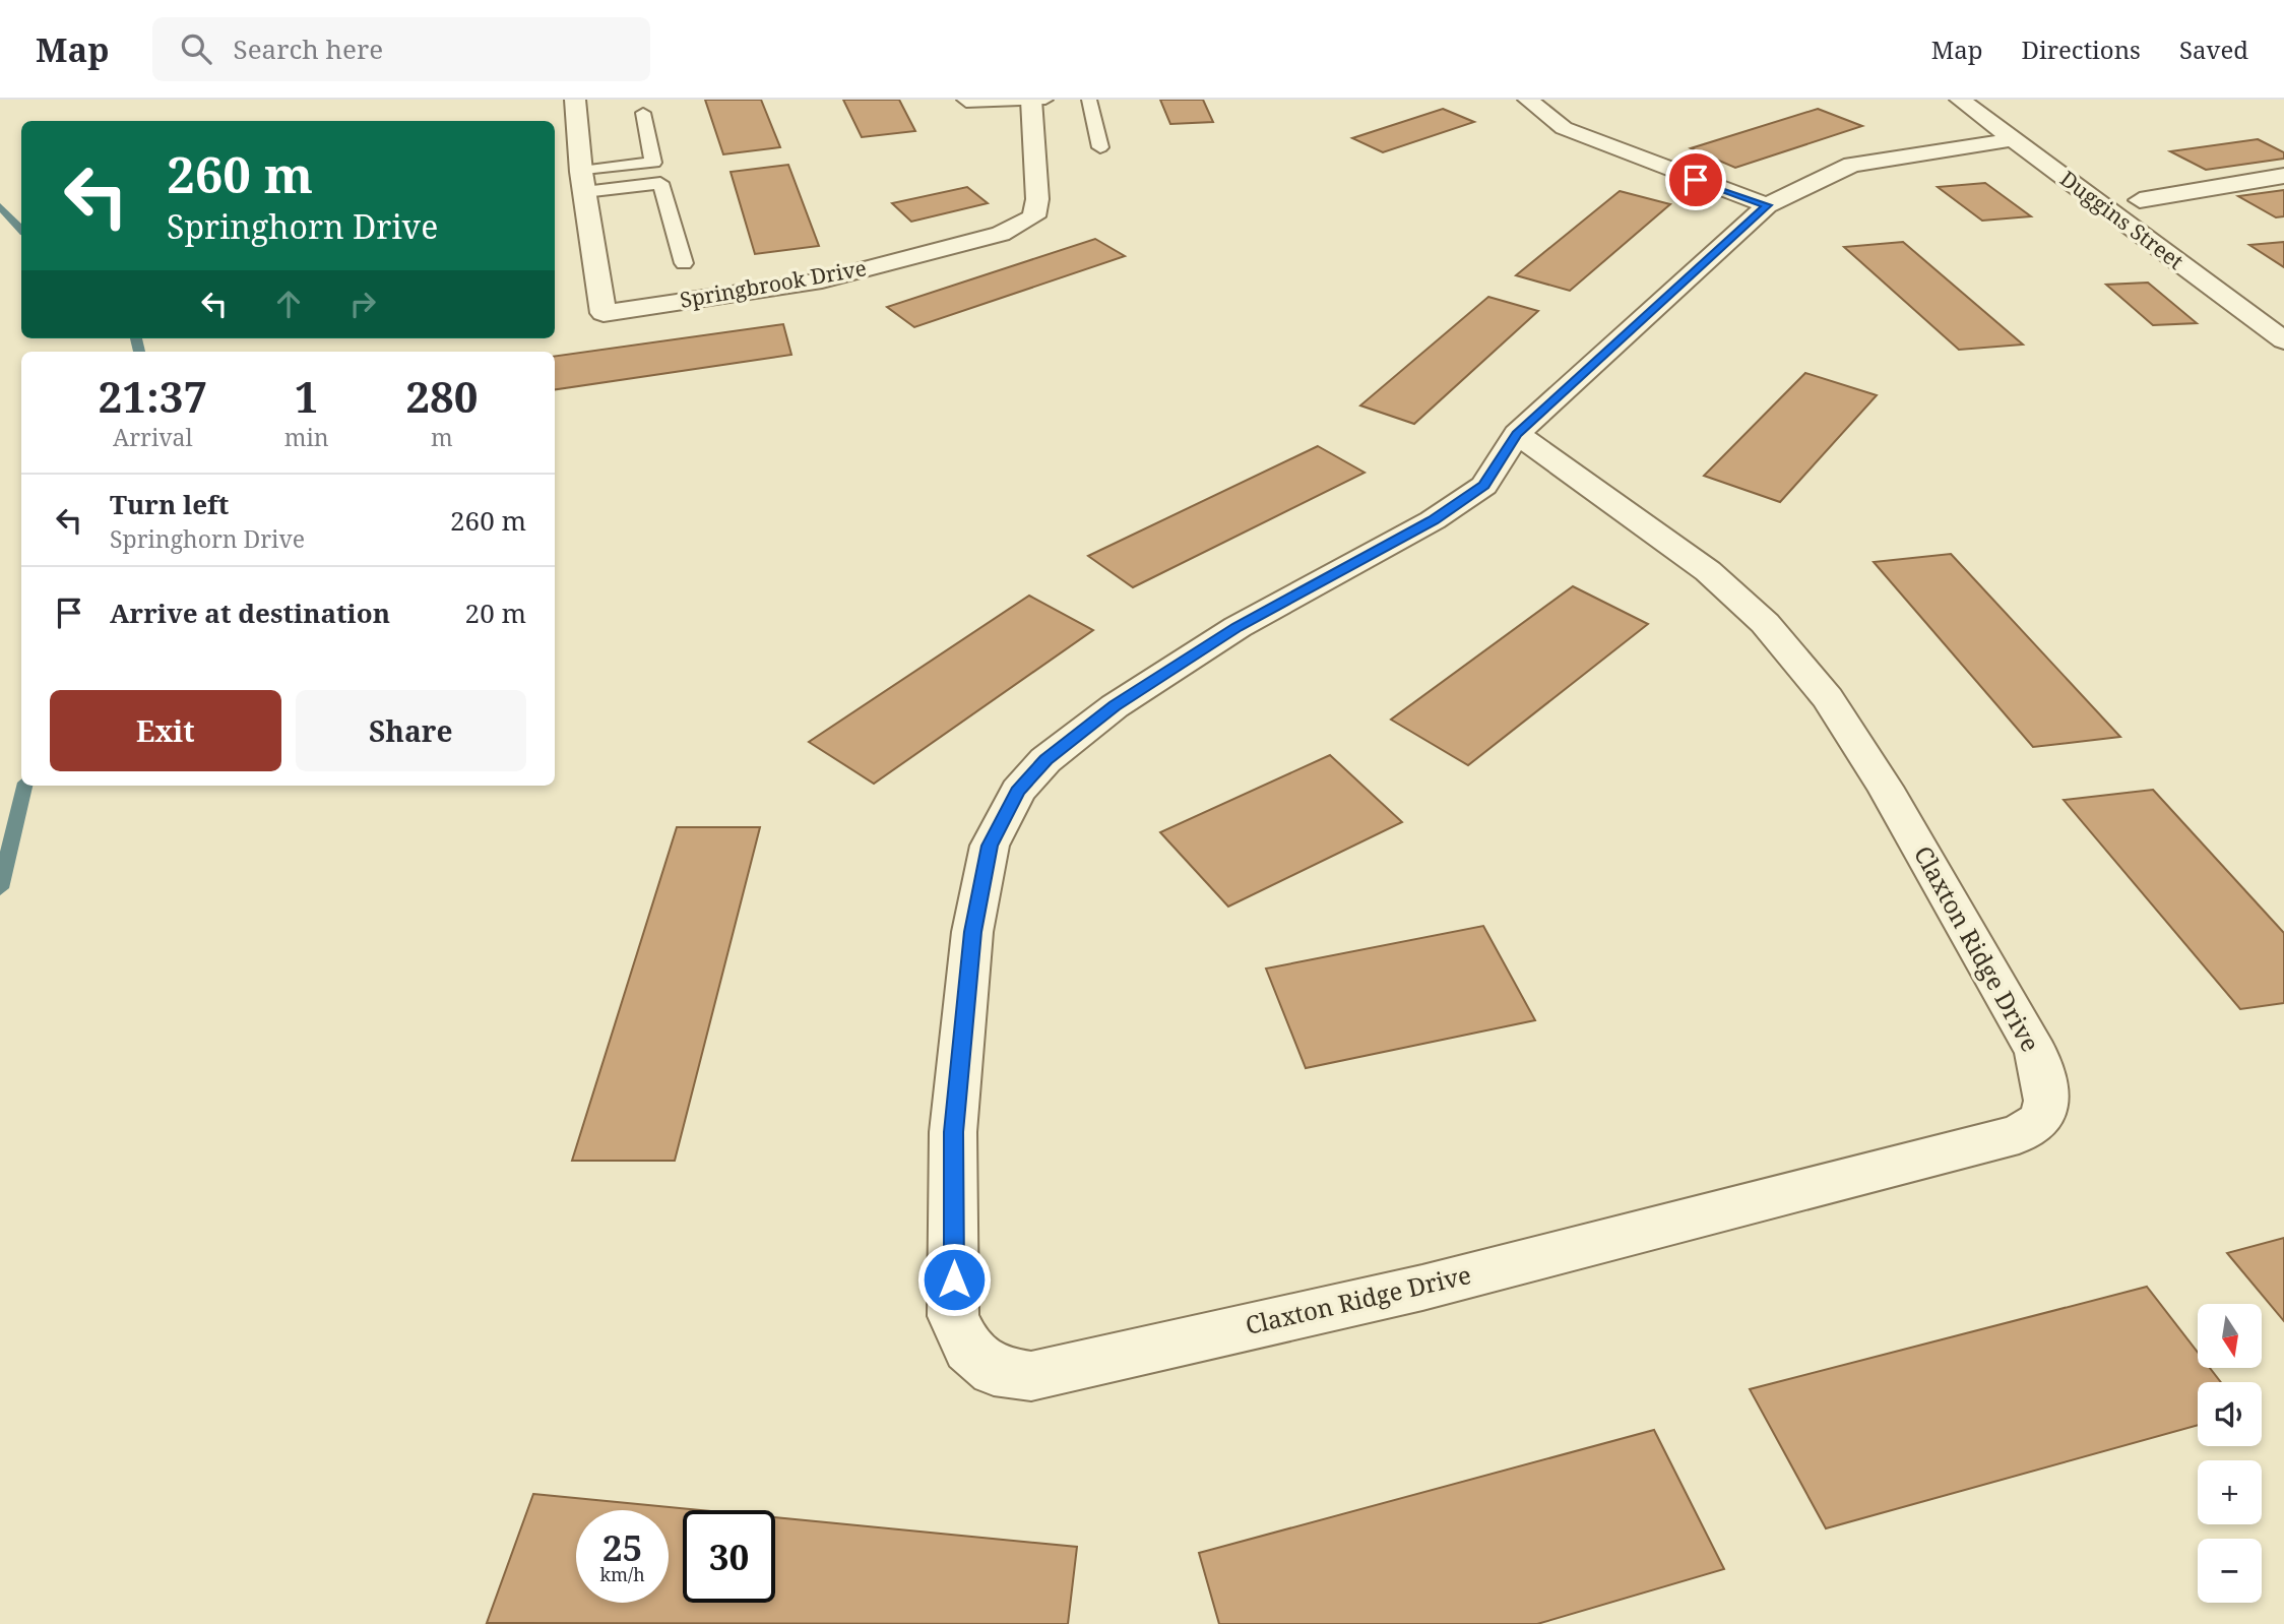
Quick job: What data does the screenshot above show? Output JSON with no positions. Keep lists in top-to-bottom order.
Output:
{
  "streets": {
    "street": ["Duggins Street", "Springbrook Drive", "Claxton Ridge Drive"]
  },
  "crossings": [
    ["Duggins Street", "Claxton Ridge Drive"]
  ],
  "north": "bottom",
  "page": {
    "header": "Map",
    "search": "Search here",
    "nav": ["Map", "Directions", "Saved"],
    "turn": ["260 m", "Springhorn Drive"],
    "eta": [
      "21:37",
      "Arrival",
      "1",
      "min",
      "280",
      "m"
    ],
    "list": [
      {
        "name": "Turn left",
        "note": "Springhorn Drive",
        "value": "260 m"
      },
      {
        "name": "Arrive at destination",
        "value": "20 m"
      }
    ],
    "buttons": ["Exit", "Share"],
    "map_buttons": ["+", "−"],
    "speed": "25 km/h",
    "limit": "30"
  }
}
